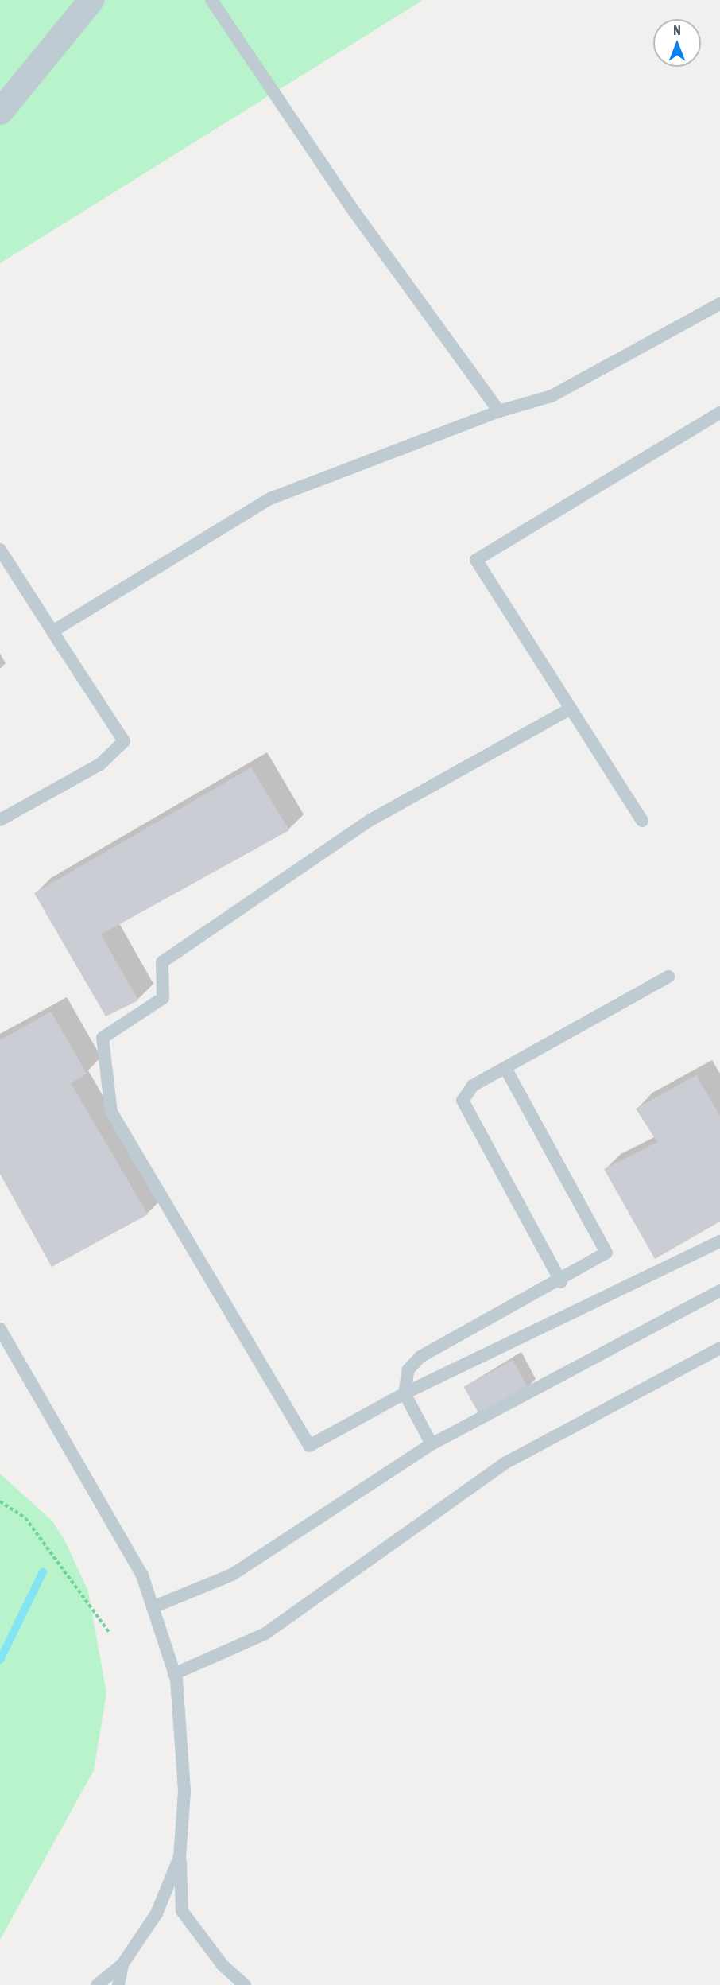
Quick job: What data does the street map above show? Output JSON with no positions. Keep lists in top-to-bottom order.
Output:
{
  "north": "top"
}
